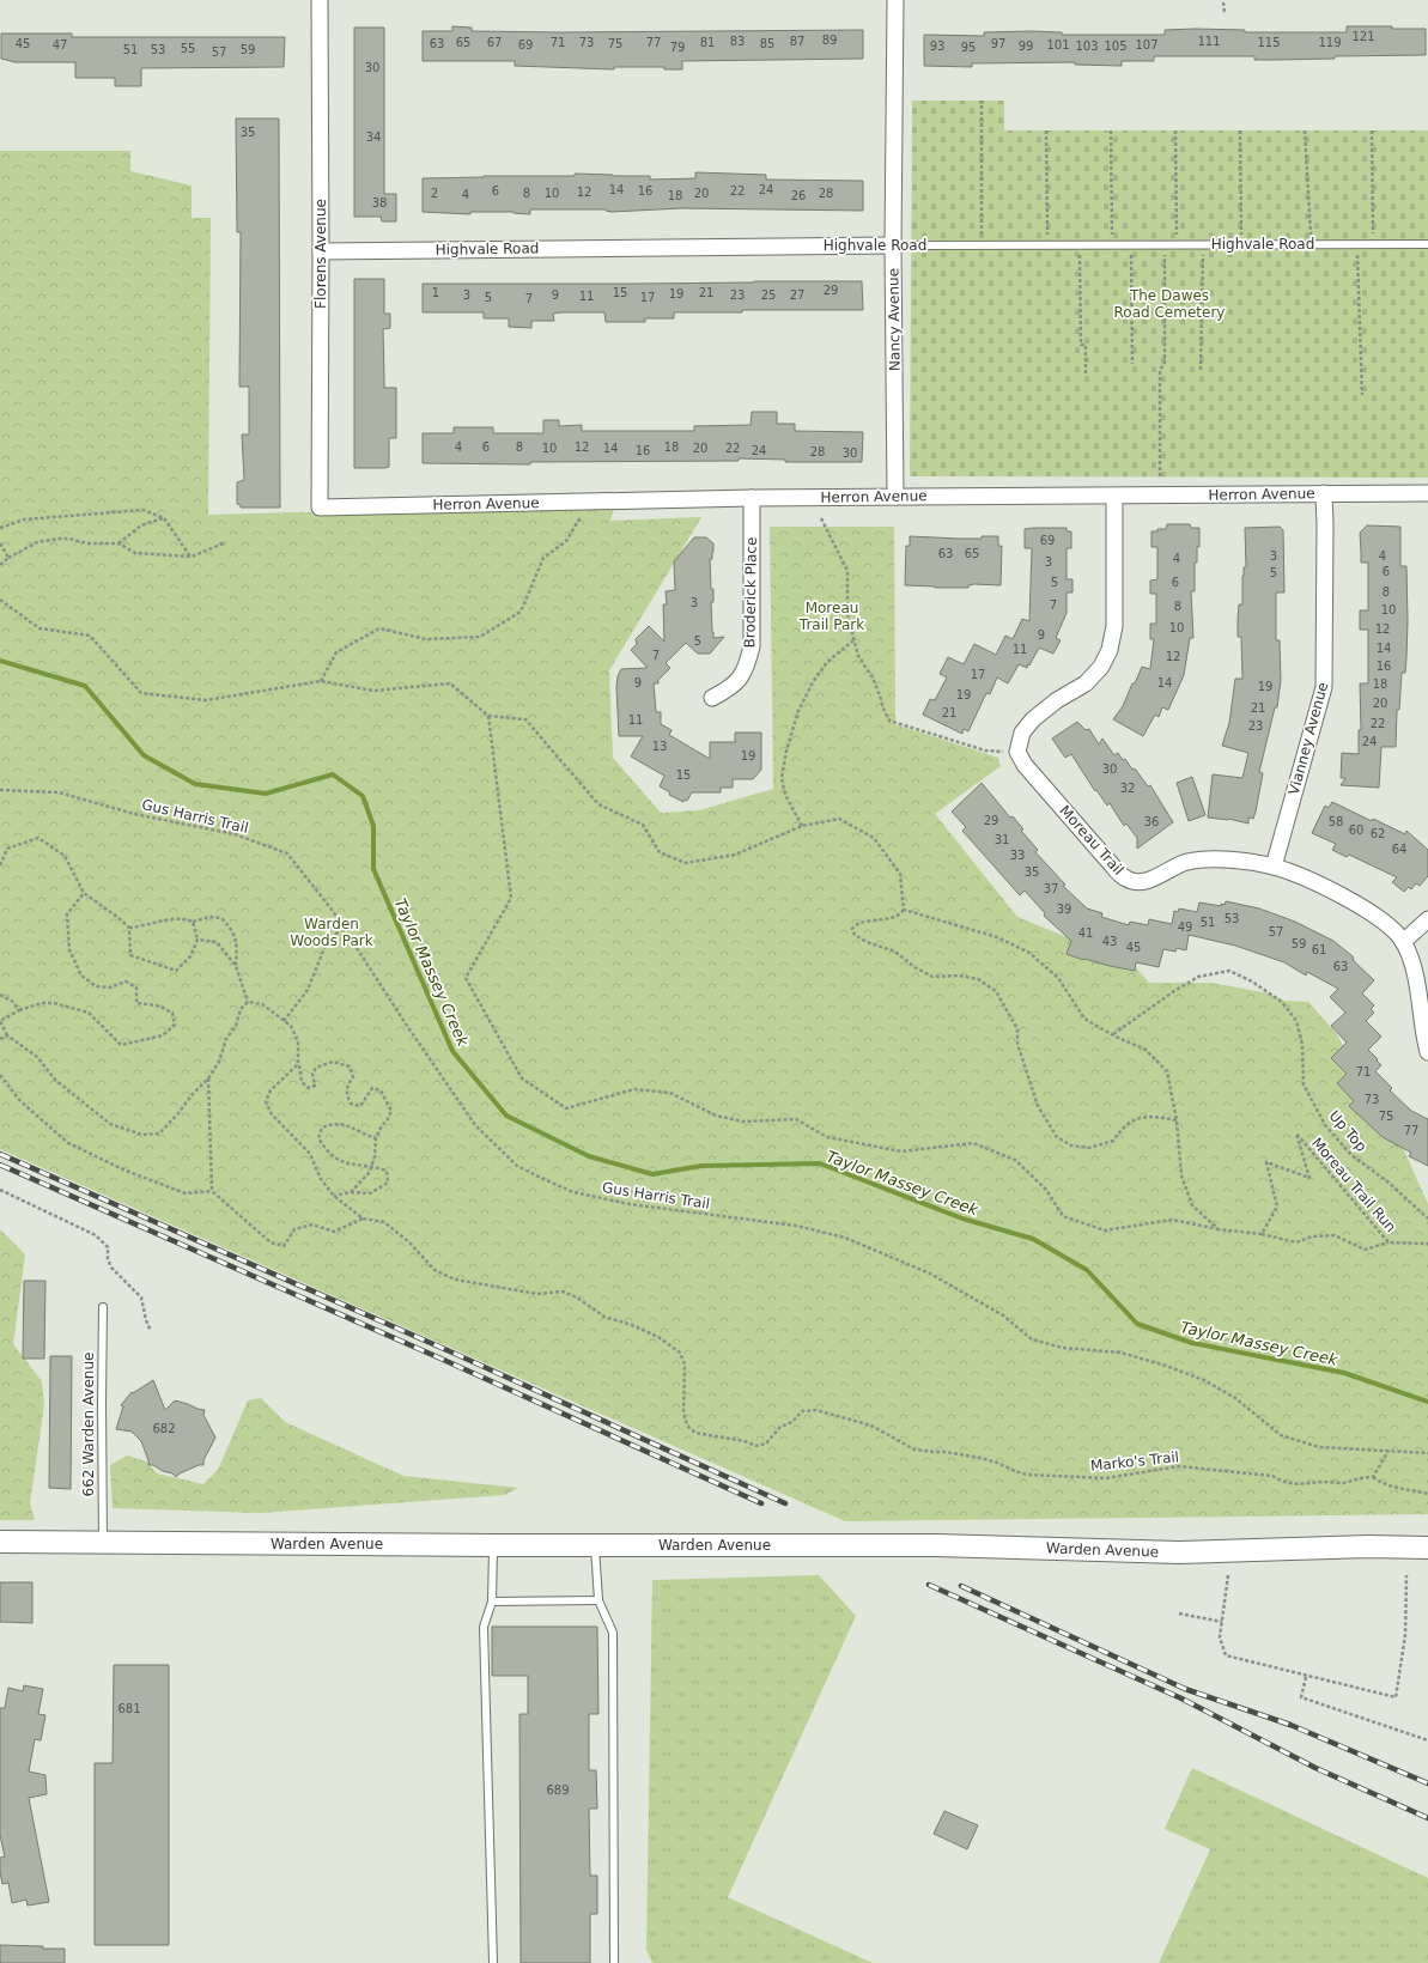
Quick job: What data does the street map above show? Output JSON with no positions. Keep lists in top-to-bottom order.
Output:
{
  "streets": {
    "main road": ["Warden Avenue"],
    "street": [
      "Highvale Road",
      "Florens Avenue",
      "Nancy Avenue",
      "Herron Avenue",
      "Broderick Place",
      "Vianney Avenue",
      "Moreau Trail"
    ],
    "lane": ["662 Warden Avenue"],
    "path": [
      "Gus Harris Trail",
      "Up Top",
      "Moreau Trail Run",
      "Marko's Trail"
    ]
  },
  "crossings": [
    ["Highvale Road", "Florens Avenue"],
    ["Highvale Road", "Nancy Avenue"],
    ["Florens Avenue", "Herron Avenue"],
    ["Nancy Avenue", "Herron Avenue"],
    ["Herron Avenue", "Broderick Place"],
    ["Herron Avenue", "Vianney Avenue"],
    ["Vianney Avenue", "Moreau Trail"],
    ["662 Warden Avenue", "Warden Avenue"]
  ],
  "water": ["Taylor Massey Creek"],
  "parks": ["The Dawes Road Cemetery", "Moreau Trail Park", "Warden Woods Park"],
  "house_numbers": [
    "121",
    "89",
    "83",
    "87",
    "111",
    "65",
    "67",
    "71",
    "73",
    "77",
    "81",
    "115",
    "119",
    "45",
    "63",
    "75",
    "85",
    "97",
    "47",
    "69",
    "101",
    "107",
    "93",
    "99",
    "103",
    "105",
    "79",
    "95",
    "55",
    "51",
    "53",
    "59",
    "57",
    "30",
    "35",
    "34",
    "14",
    "24",
    "6",
    "16",
    "22",
    "12",
    "2",
    "8",
    "10",
    "20",
    "28",
    "4",
    "18",
    "26",
    "38",
    "29",
    "1",
    "15",
    "21",
    "19",
    "3",
    "9",
    "23",
    "25",
    "27",
    "11",
    "5",
    "17",
    "7",
    "4",
    "6",
    "8",
    "12",
    "18",
    "10",
    "14",
    "20",
    "22",
    "16",
    "24",
    "28",
    "30",
    "69",
    "63",
    "65",
    "3",
    "4",
    "4",
    "3",
    "6",
    "5",
    "5",
    "6",
    "8",
    "3",
    "7",
    "8",
    "10",
    "10",
    "12",
    "9",
    "5",
    "14",
    "11",
    "7",
    "12",
    "16",
    "17",
    "9",
    "14",
    "18",
    "19",
    "19",
    "20",
    "21",
    "21",
    "11",
    "22",
    "23",
    "24",
    "13",
    "19",
    "30",
    "15",
    "32",
    "29",
    "36",
    "58",
    "60",
    "62",
    "31",
    "64",
    "33",
    "35",
    "37",
    "39",
    "53",
    "51",
    "49",
    "57",
    "41",
    "43",
    "59",
    "45",
    "61",
    "63",
    "71",
    "73",
    "75",
    "77",
    "682",
    "681",
    "689"
  ]
}
